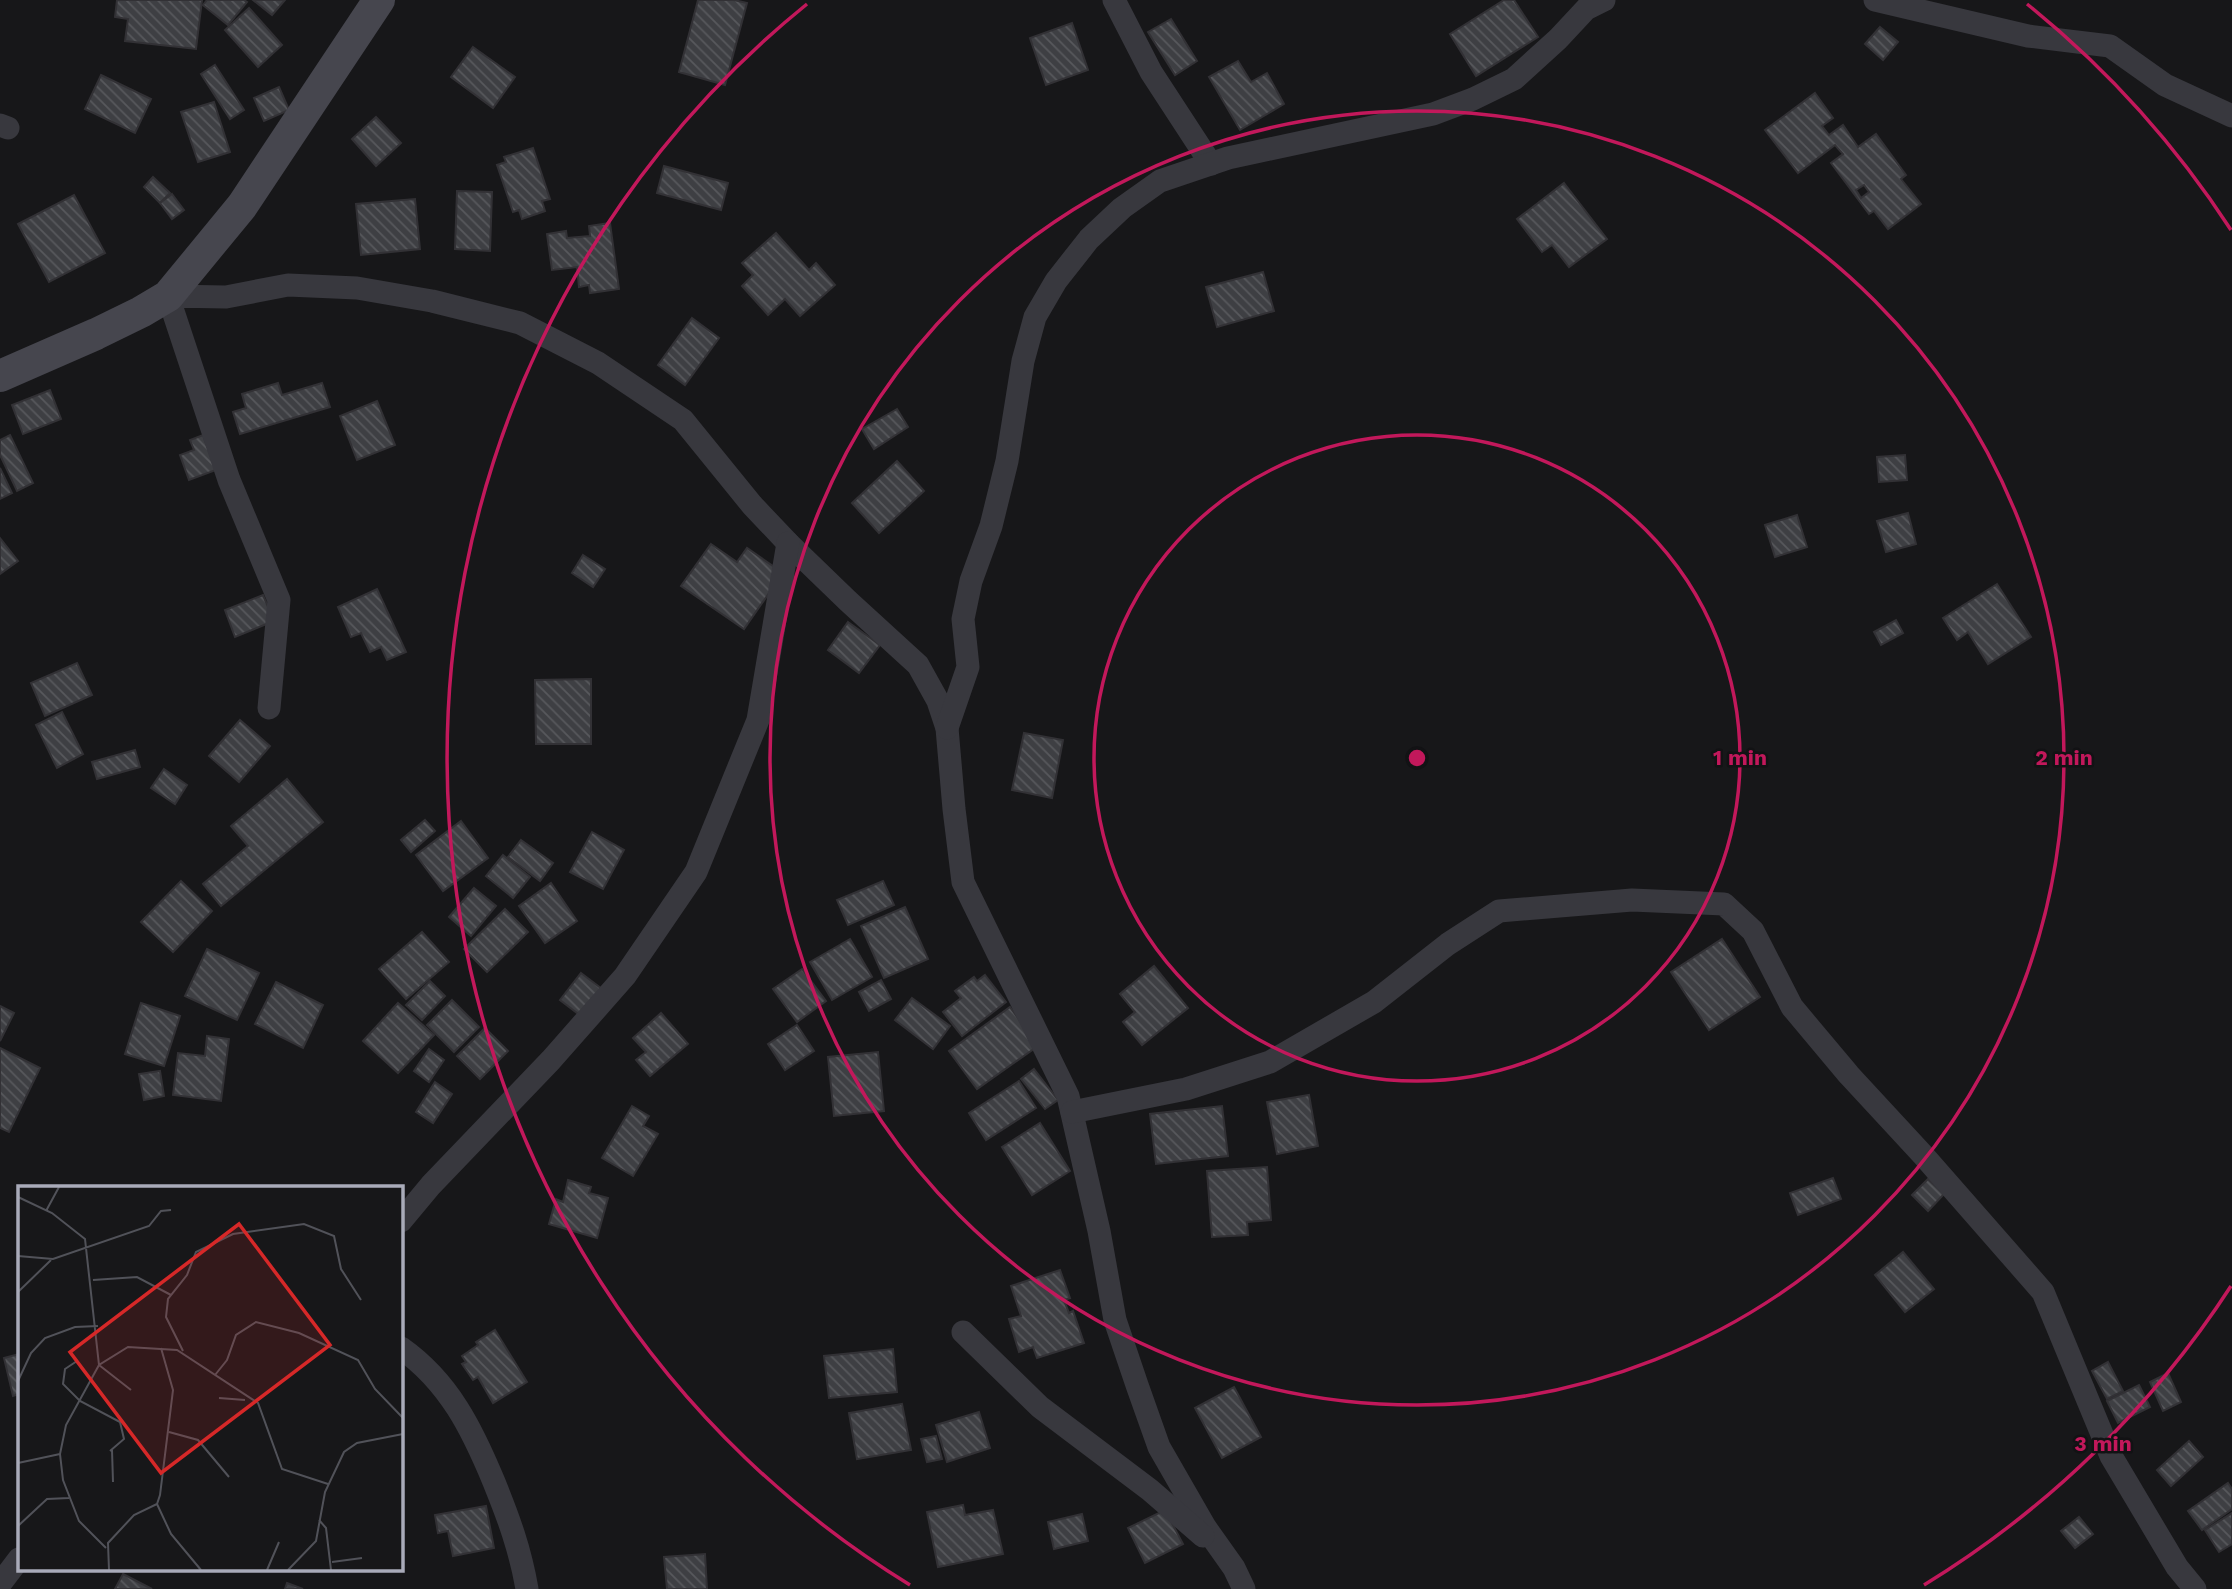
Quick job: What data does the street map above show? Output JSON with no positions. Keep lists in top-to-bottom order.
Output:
{
  "rings": ["1 min", "2 min", "3 min"]
}
